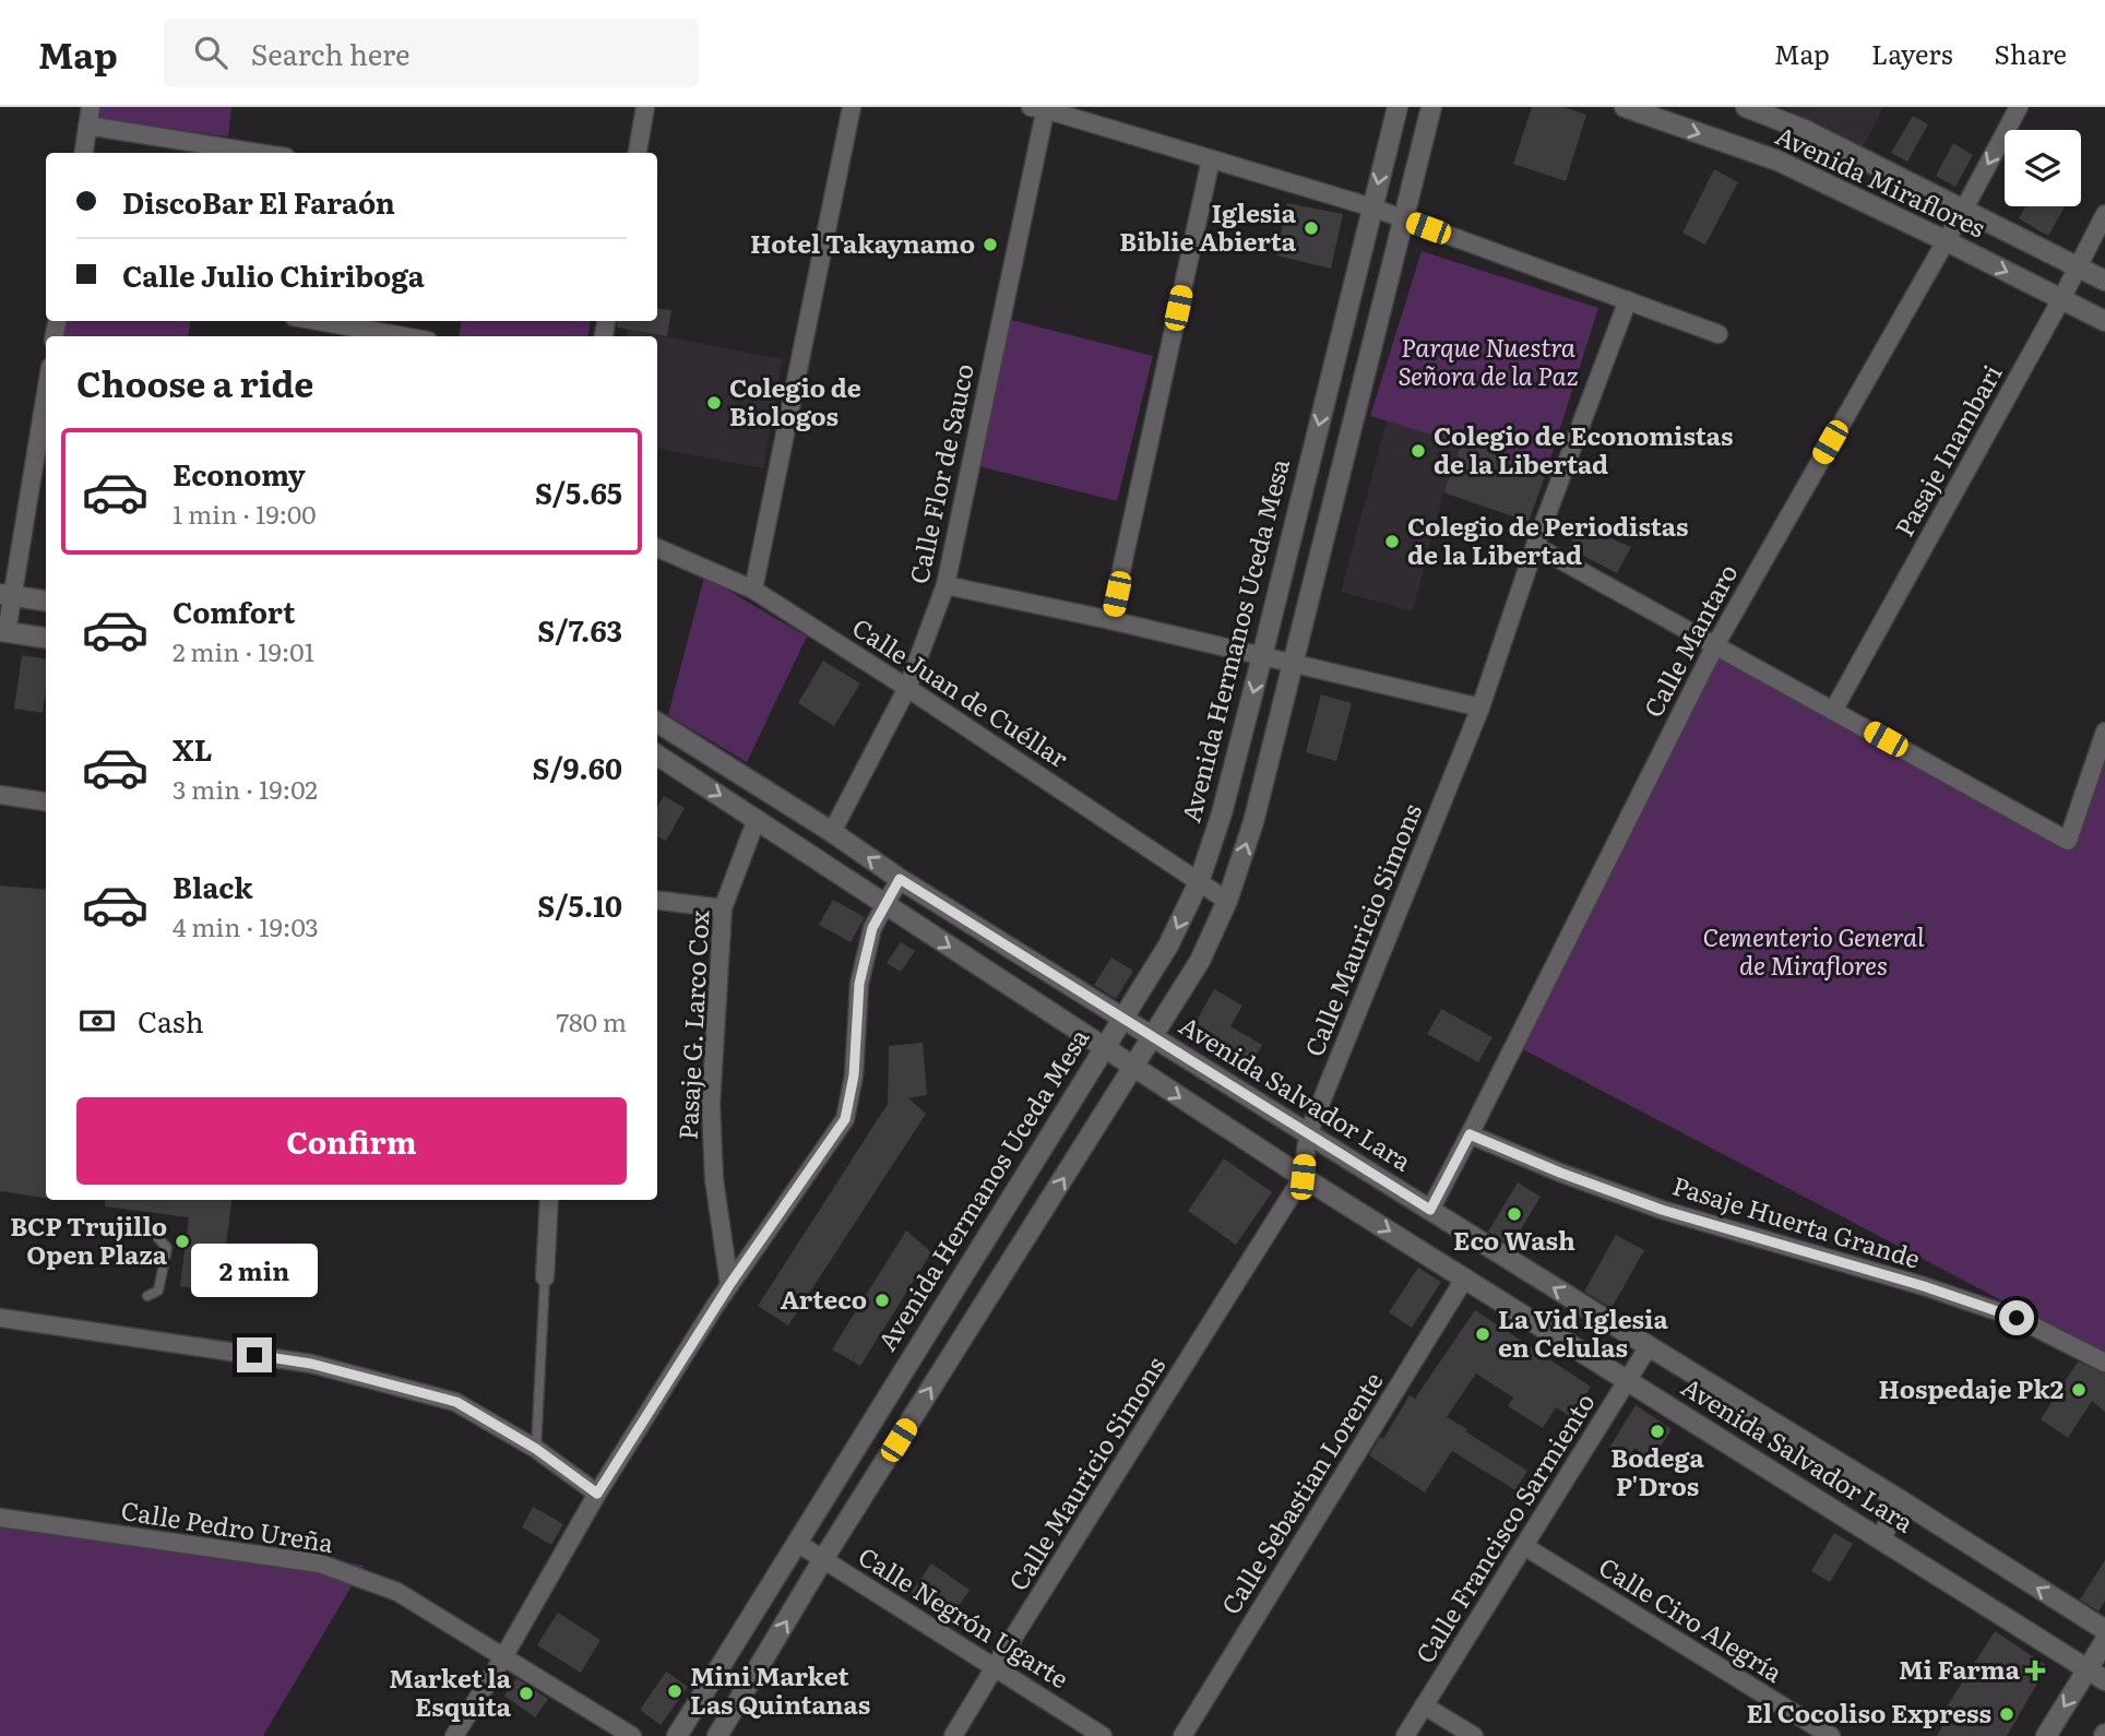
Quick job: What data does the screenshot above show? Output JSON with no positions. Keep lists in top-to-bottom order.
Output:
{
  "streets": {
    "street": [
      "Avenida Miraflores",
      "Pasaje Inambari",
      "Calle Flor de Sauco",
      "Avenida Hermanos Uceda Mesa",
      "Calle Mantaro",
      "Calle Juan de Cuéllar",
      "Calle Mauricio Simons",
      "Pasaje G. Larco Cox",
      "Avenida Salvador Lara",
      "Pasaje Huerta Grande",
      "Calle Sebastian Lorente",
      "Calle Pedro Ureña",
      "Calle Francisco Sarmiento",
      "Calle Negrón Ugarte",
      "Calle Ciro Alegría"
    ]
  },
  "crossings": [
    ["Avenida Miraflores", "Pasaje Inambari"],
    ["Avenida Miraflores", "Calle Mantaro"],
    ["Calle Flor de Sauco", "Calle Juan de Cuéllar"],
    ["Calle Flor de Sauco", "Avenida Salvador Lara"],
    ["Avenida Hermanos Uceda Mesa", "Calle Juan de Cuéllar"],
    ["Avenida Hermanos Uceda Mesa", "Avenida Salvador Lara"],
    ["Avenida Hermanos Uceda Mesa", "Calle Negrón Ugarte"],
    ["Calle Mantaro", "Avenida Salvador Lara"],
    ["Calle Mantaro", "Pasaje Huerta Grande"],
    ["Calle Mauricio Simons", "Avenida Salvador Lara"],
    ["Calle Mauricio Simons", "Calle Negrón Ugarte"],
    ["Pasaje G. Larco Cox", "Avenida Salvador Lara"],
    ["Avenida Salvador Lara", "Calle Sebastian Lorente"],
    ["Avenida Salvador Lara", "Calle Francisco Sarmiento"],
    ["Calle Francisco Sarmiento", "Calle Ciro Alegría"]
  ],
  "parks": ["Parque Nuestra Señora de la Paz", "Cementerio General de Miraflores"],
  "places": {
    "other": [
      "Iglesia Biblie Abierta",
      "Hotel Takaynamo",
      "Colegio de Biologos",
      "Colegio de Economistas de la Libertad",
      "Colegio de Periodistas de la Libertad",
      "Eco Wash",
      "BCP Trujillo Open Plaza",
      "Arteco",
      "La Vid Iglesia en Celulas",
      "Hospedaje Pk2",
      "Bodega P'Dros",
      "Mini Market Las Quintanas",
      "Market la Esquita",
      "El Cocoliso Express"
    ],
    "health": ["Mi Farma"]
  },
  "page": {
    "header": "Map",
    "search": "Search here",
    "nav": ["Map", "Layers", "Share"],
    "banner": ["DiscoBar El Faraón", "Calle Julio Chiriboga"],
    "heading": "Choose a ride",
    "list": [
      {
        "name": "Economy",
        "note": "1 min · 19:00",
        "value": "S/5.65"
      },
      {
        "name": "Comfort",
        "note": "2 min · 19:01",
        "value": "S/7.63"
      },
      {
        "name": "XL",
        "note": "3 min · 19:02",
        "value": "S/9.60"
      },
      {
        "name": "Black",
        "note": "4 min · 19:03",
        "value": "S/5.10"
      }
    ],
    "pay": ["Cash", "780 m"],
    "buttons": "Confirm",
    "bubble": "2 min"
  }
}
